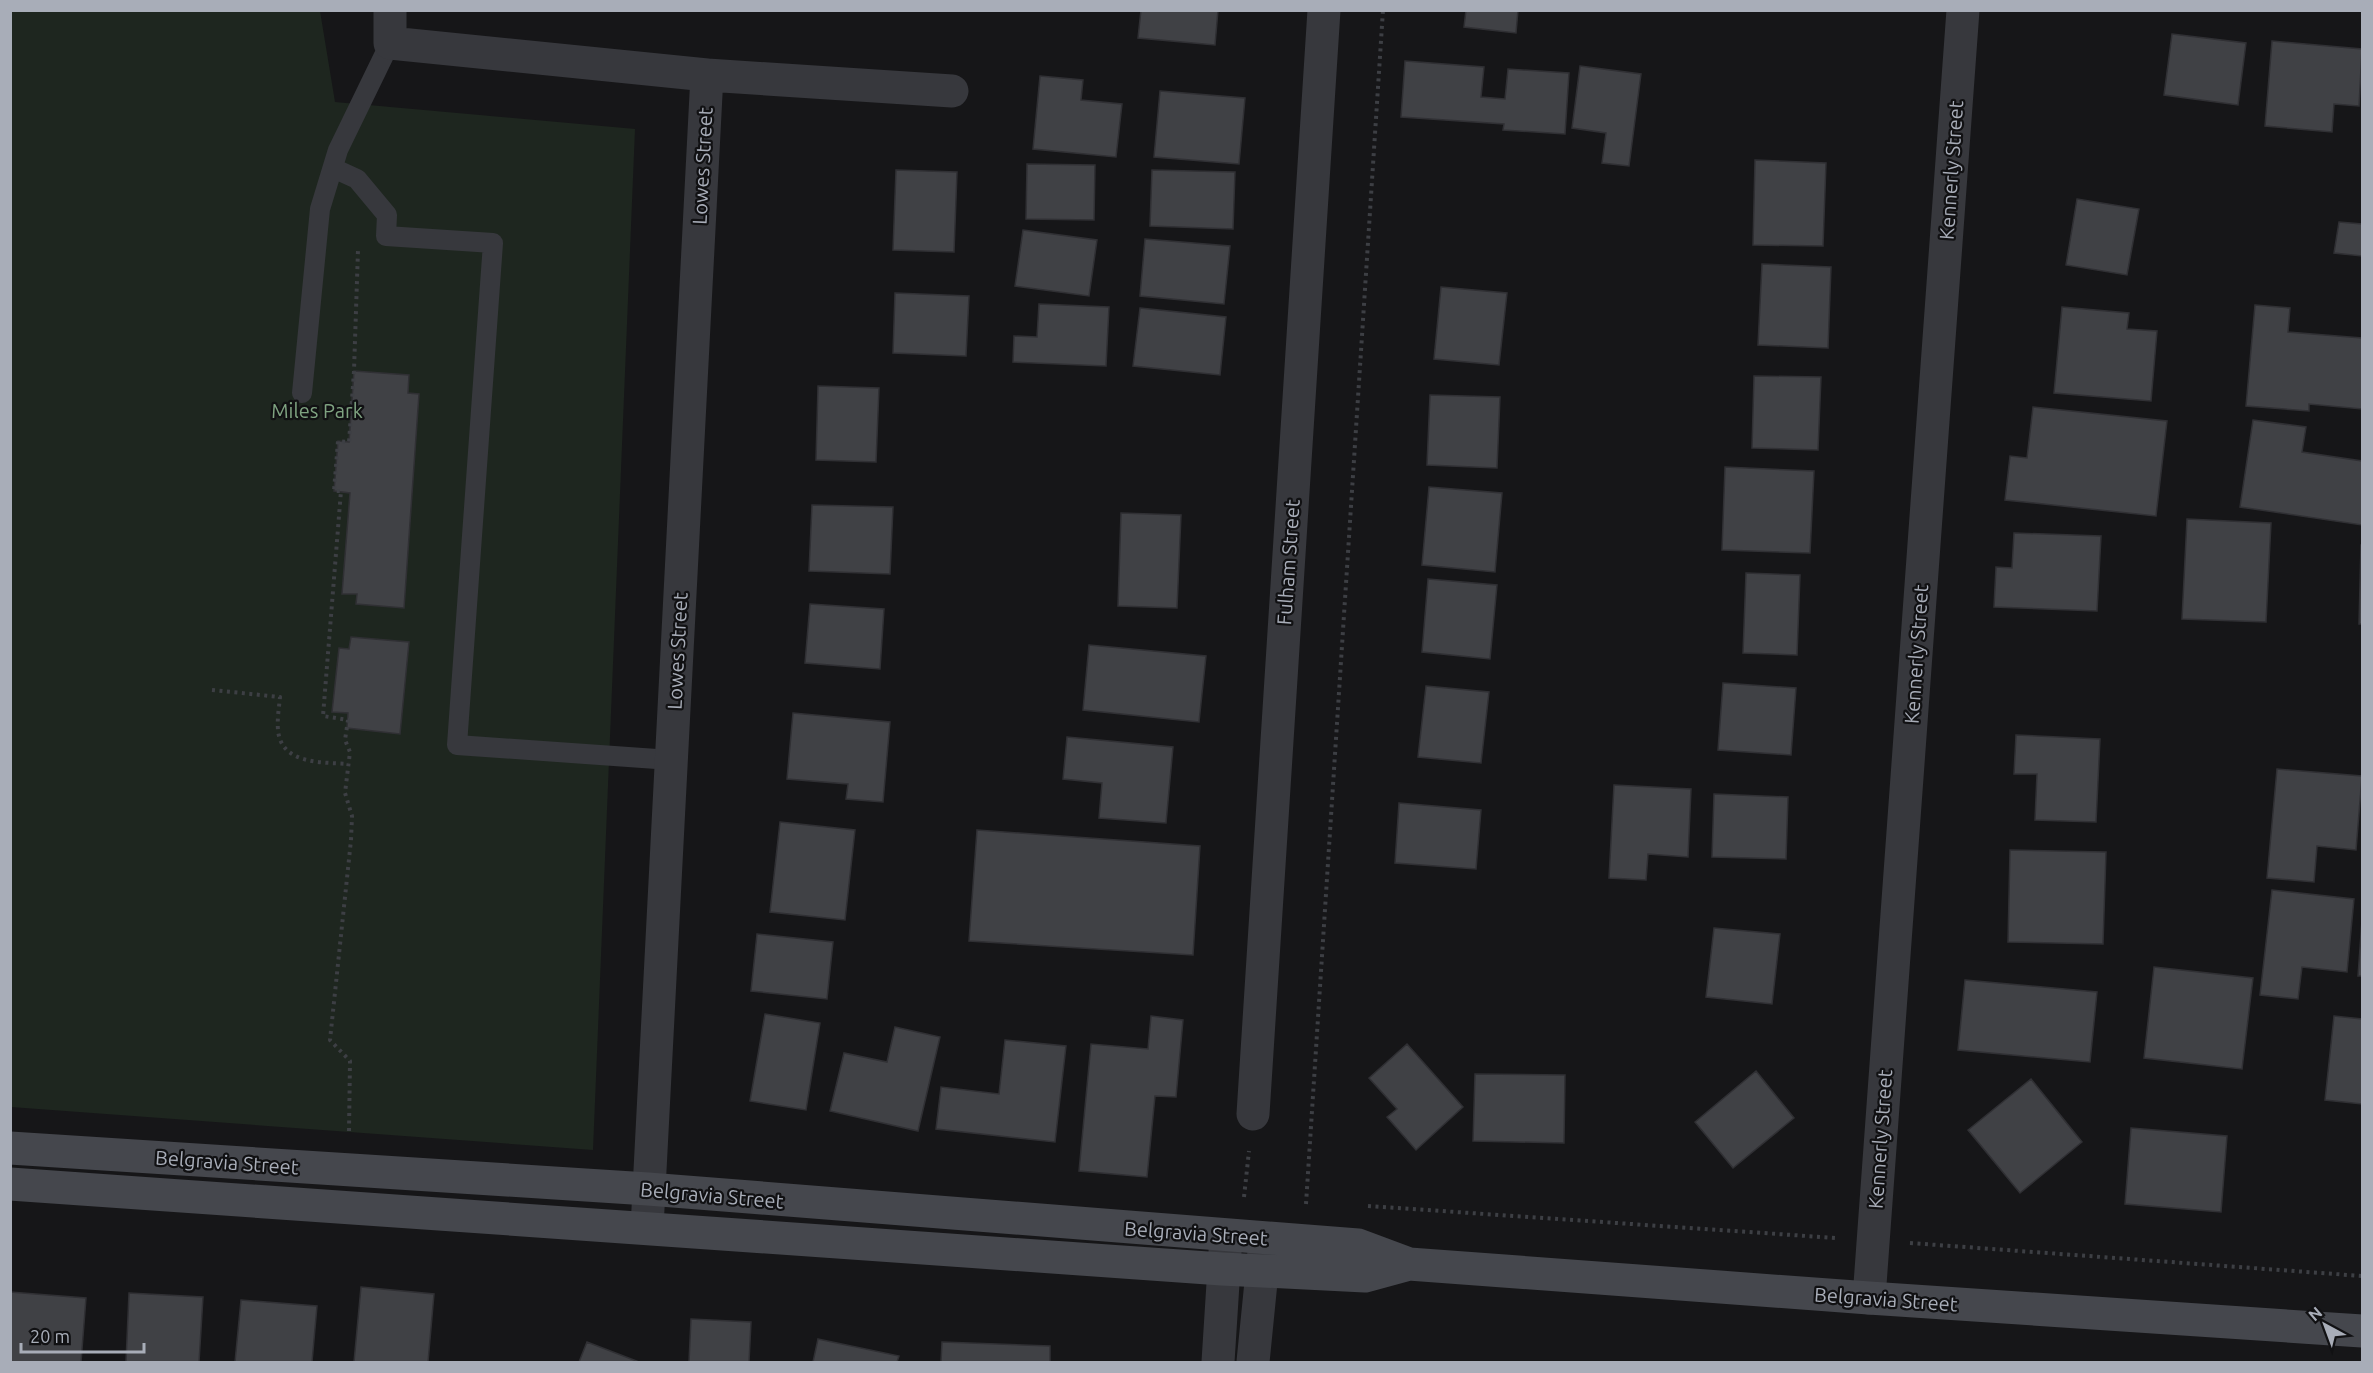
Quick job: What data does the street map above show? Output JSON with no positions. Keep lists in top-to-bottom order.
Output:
{
  "streets": {
    "street": [
      "Lowes Street",
      "Kennerly Street",
      "Fulham Street",
      "Belgravia Street"
    ]
  },
  "crossings": [
    ["Lowes Street", "Belgravia Street"],
    ["Kennerly Street", "Belgravia Street"]
  ],
  "parks": ["Miles Park"],
  "scale_bar": "20 m",
  "north": "top left"
}
